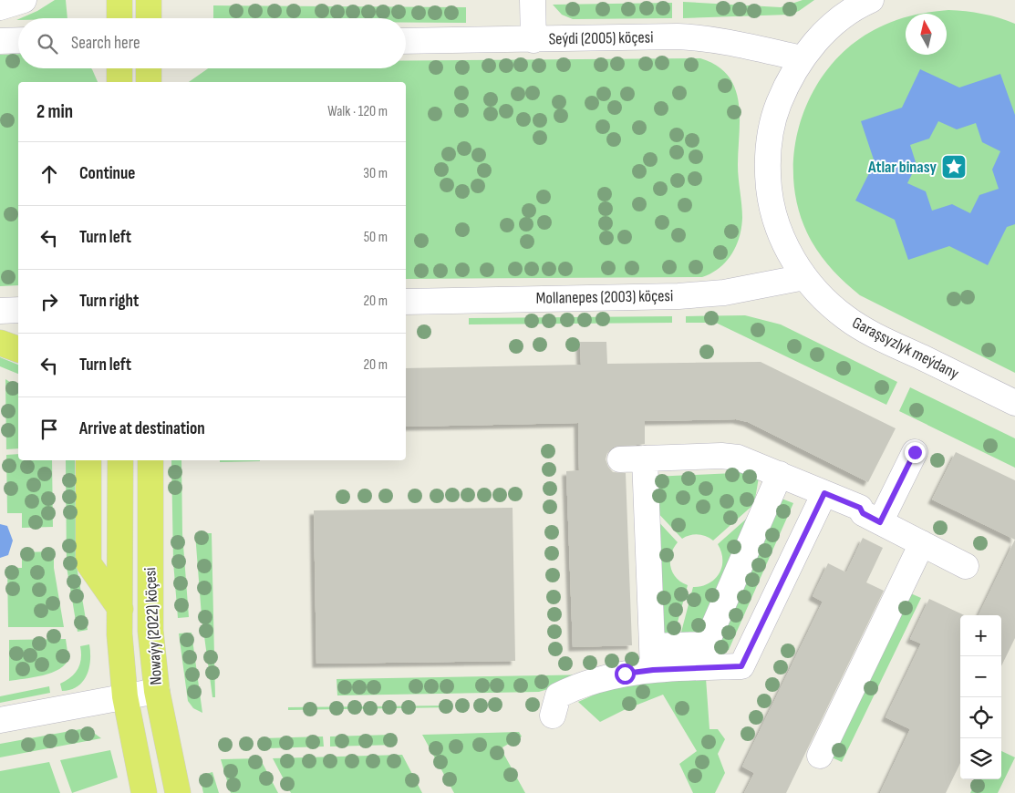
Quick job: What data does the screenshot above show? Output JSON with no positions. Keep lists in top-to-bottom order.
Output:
{
  "streets": {
    "main road": ["Nowaýy (2022) köçesi"],
    "street": ["Seýdi (2005) köçesi", "Mollanepes (2003) köçesi", "Garaşsyzlyk meýdany"]
  },
  "crossings": [
    ["Seýdi (2005) köçesi", "Garaşsyzlyk meýdany"],
    ["Mollanepes (2003) köçesi", "Garaşsyzlyk meýdany"]
  ],
  "places": {
    "place": ["Atlar binasy"]
  },
  "north": "top",
  "page": {
    "search": "Search here",
    "heading": ["2 min", "Walk · 120 m"],
    "list": [
      ["Continue", "30 m"],
      ["Turn left", "50 m"],
      ["Turn right", "20 m"],
      ["Turn left", "20 m"],
      "Arrive at destination"
    ],
    "map_buttons": ["+", "−"]
  }
}
